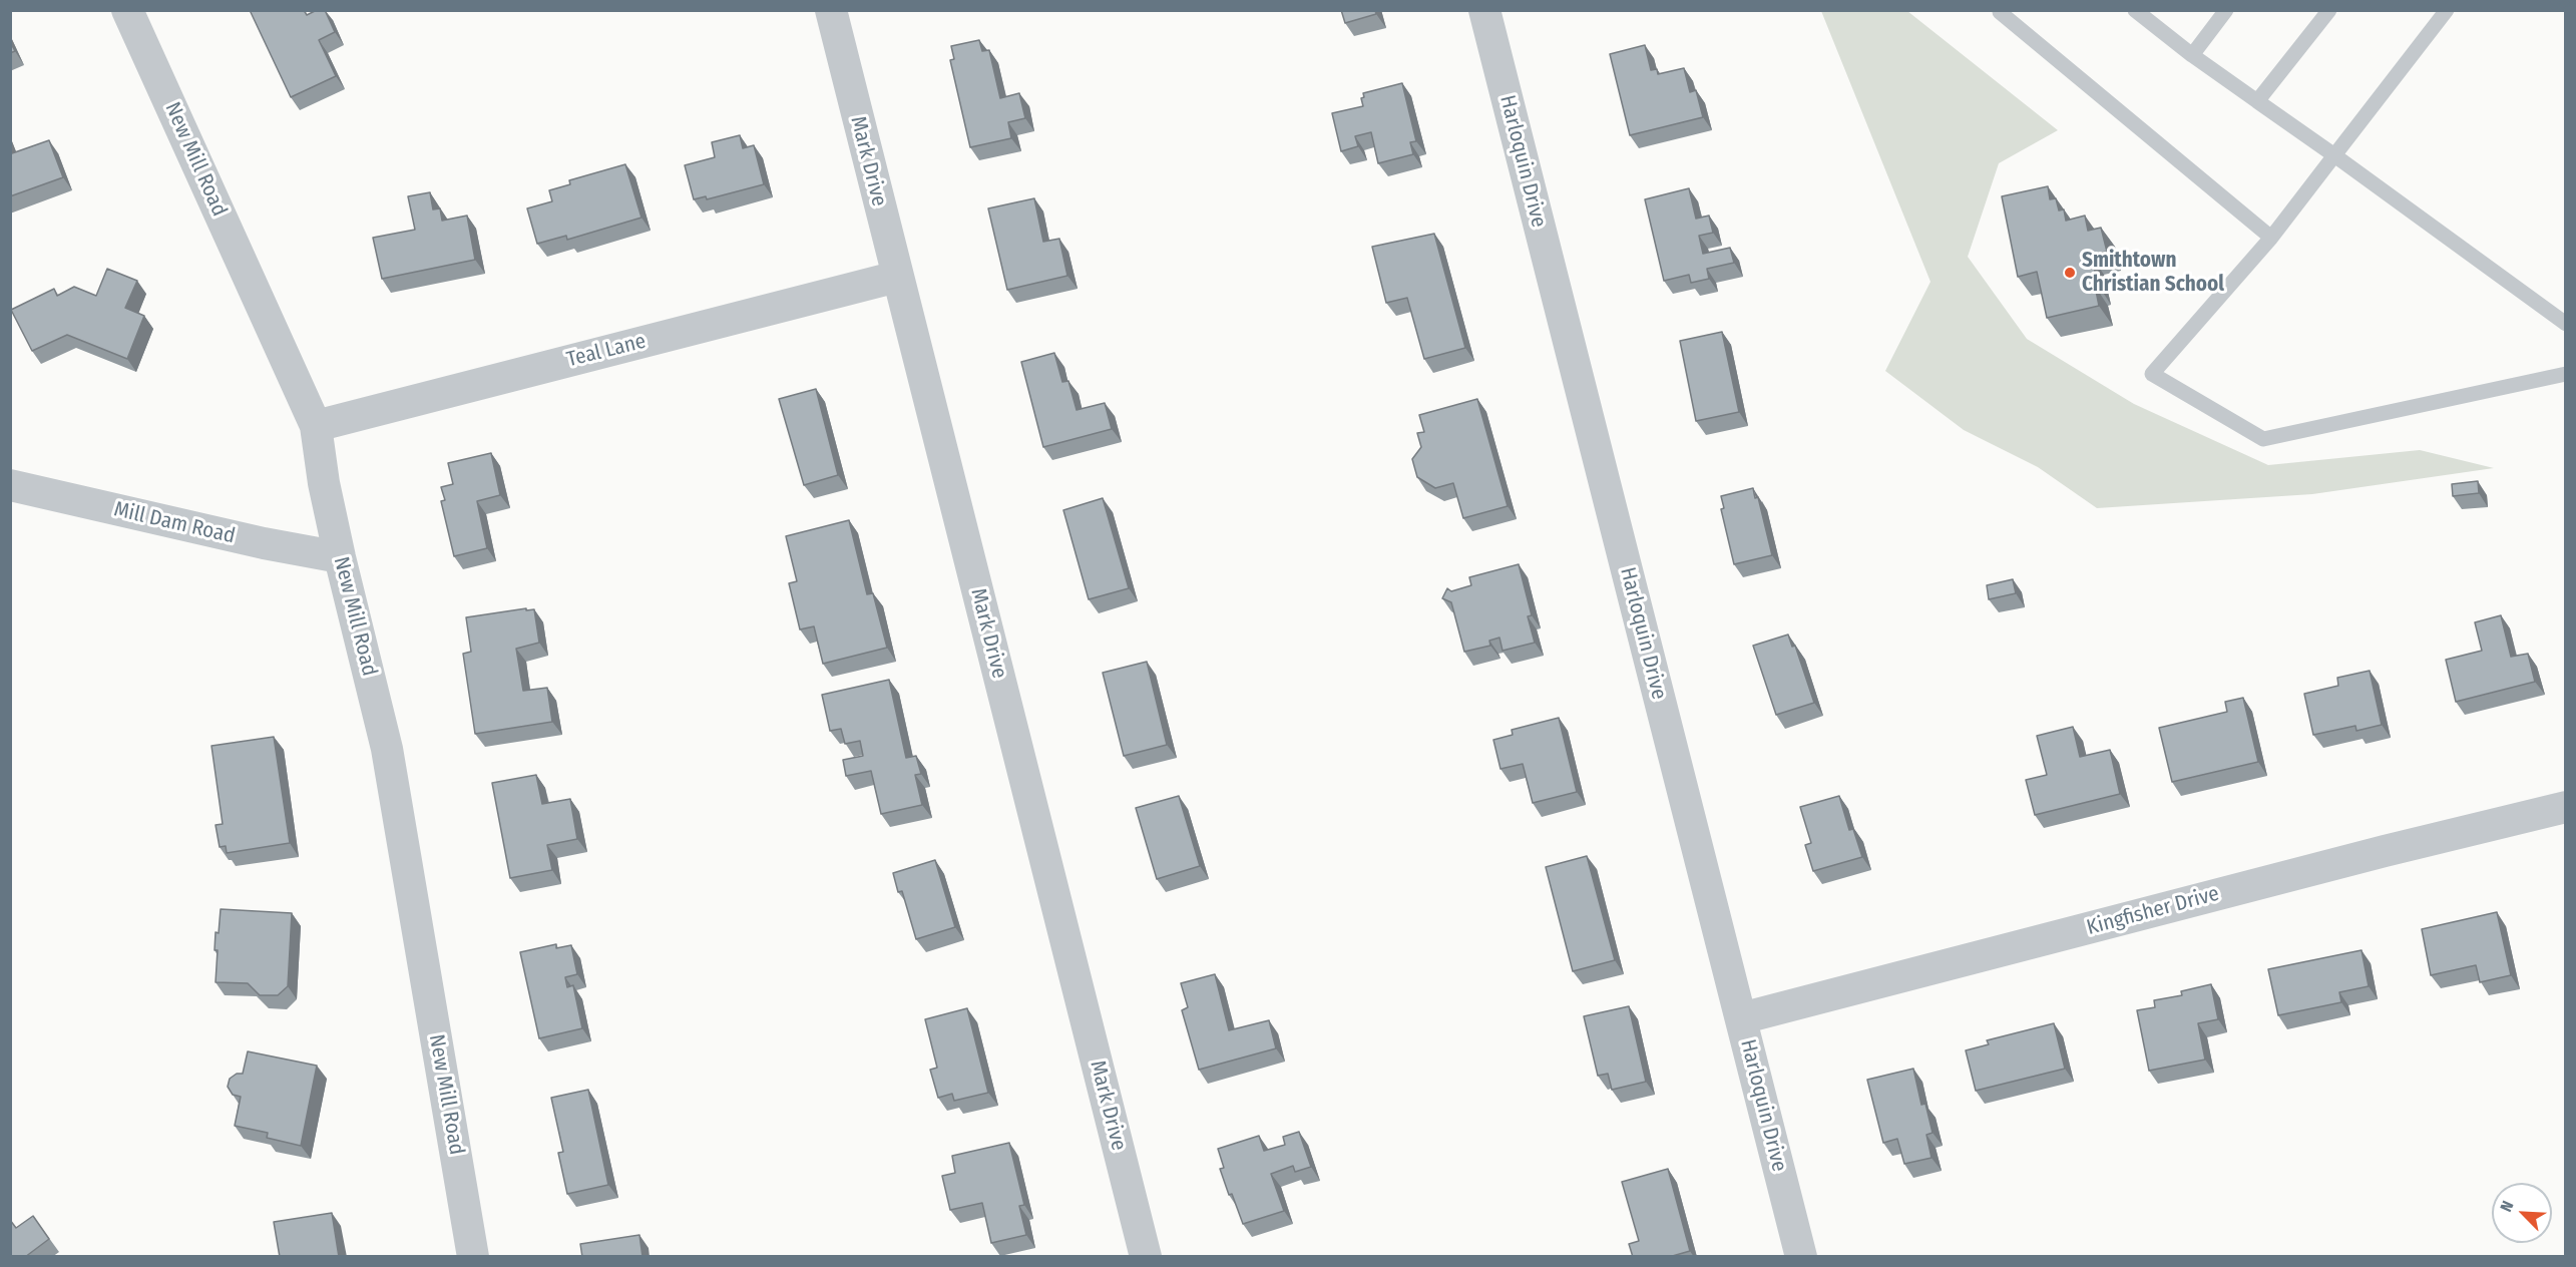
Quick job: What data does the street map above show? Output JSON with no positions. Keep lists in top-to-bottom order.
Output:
{
  "streets": {
    "street": [
      "New Mill Road",
      "Mark Drive",
      "Harloquin Drive",
      "Teal Lane",
      "Mill Dam Road",
      "Kingfisher Drive"
    ]
  },
  "crossings": [
    ["New Mill Road", "Teal Lane"],
    ["New Mill Road", "Mill Dam Road"],
    ["Mark Drive", "Teal Lane"],
    ["Harloquin Drive", "Kingfisher Drive"]
  ],
  "places": ["Smithtown Christian School"],
  "north": "top left"
}
